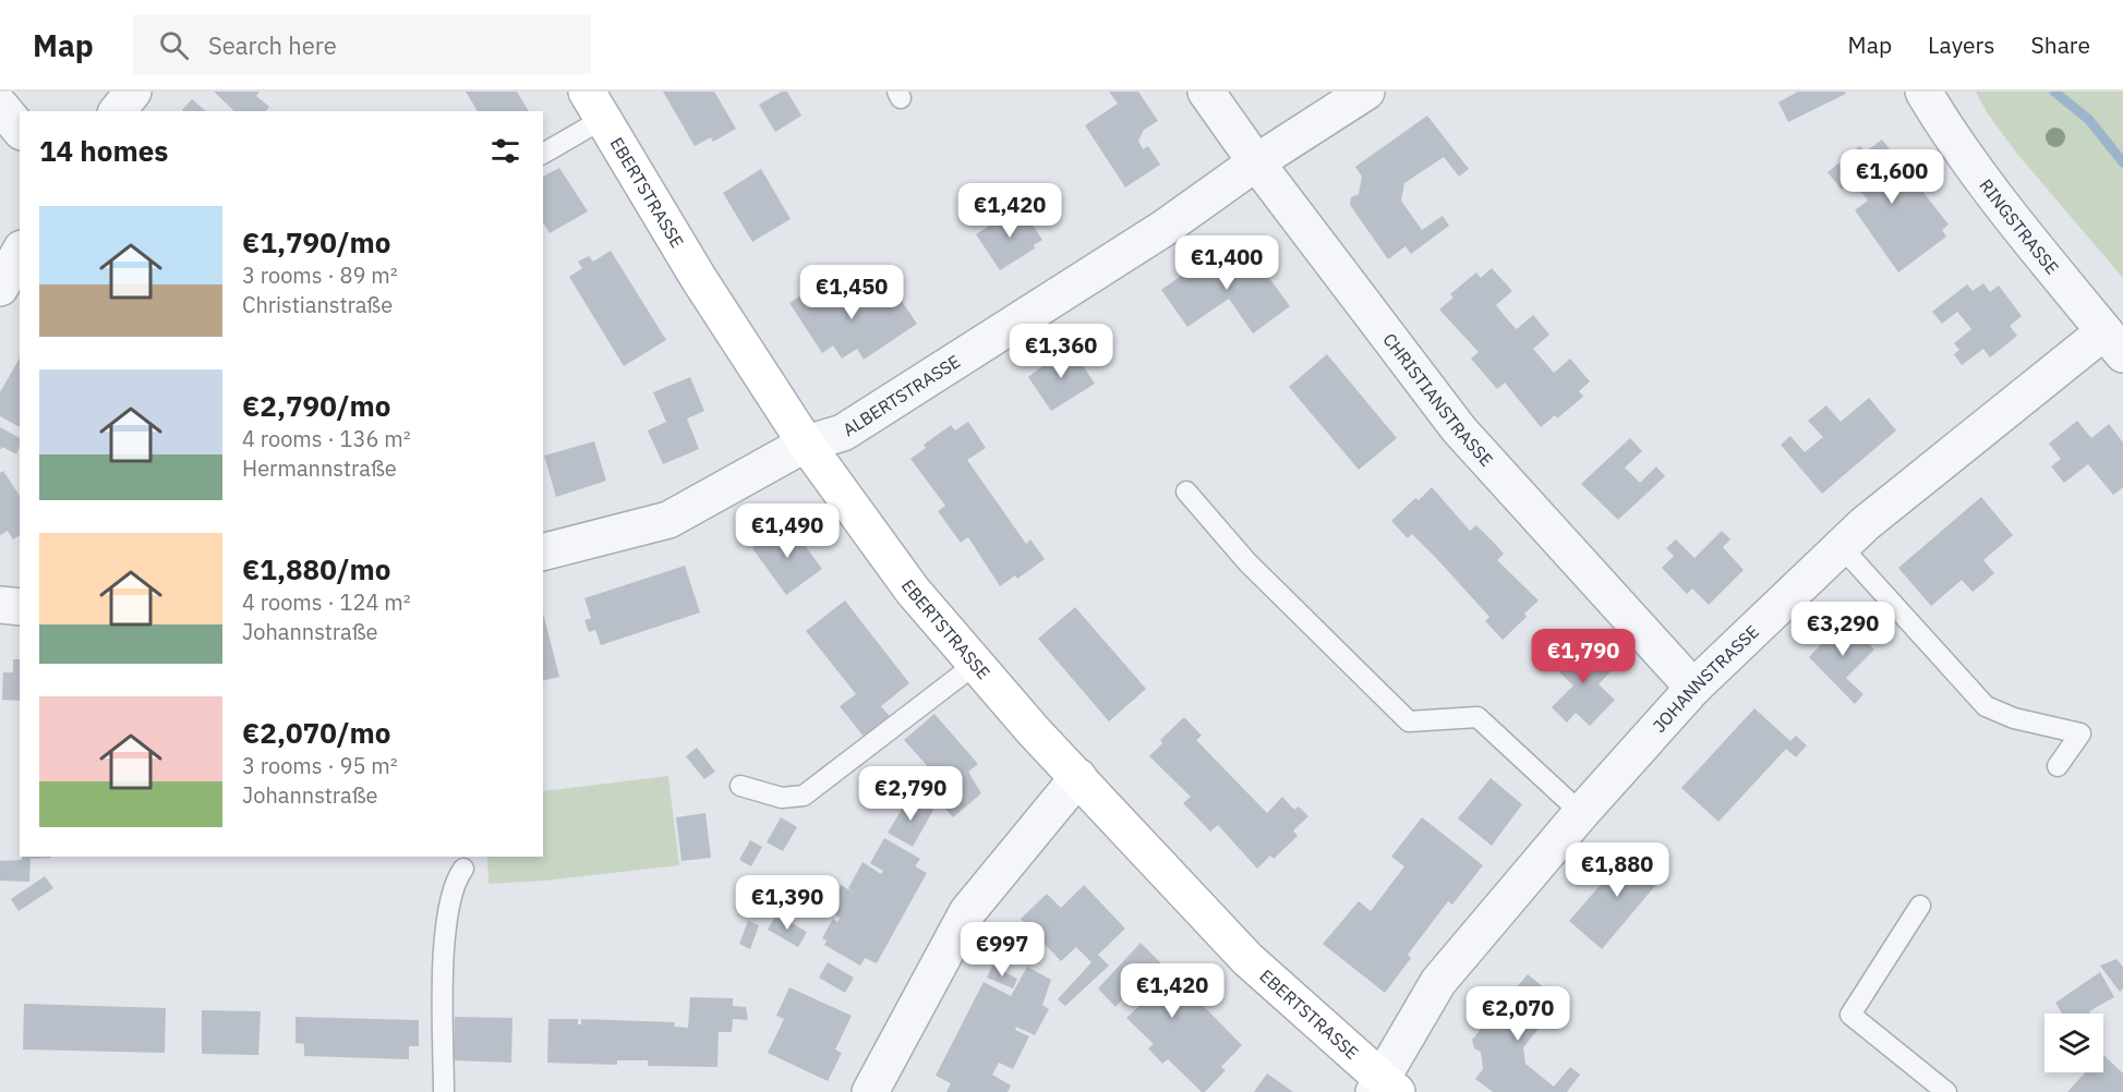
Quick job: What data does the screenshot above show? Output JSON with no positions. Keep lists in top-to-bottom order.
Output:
{
  "streets": {
    "street": [
      "EBERTSTRASSE",
      "RINGSTRASSE",
      "ALBERTSTRASSE",
      "CHRISTIANSTRASSE",
      "JOHANNSTRASSE"
    ]
  },
  "crossings": [
    ["EBERTSTRASSE", "ALBERTSTRASSE"],
    ["EBERTSTRASSE", "JOHANNSTRASSE"],
    ["RINGSTRASSE", "JOHANNSTRASSE"],
    ["ALBERTSTRASSE", "CHRISTIANSTRASSE"],
    ["CHRISTIANSTRASSE", "JOHANNSTRASSE"]
  ],
  "page": {
    "header": "Map",
    "search": "Search here",
    "nav": ["Map", "Layers", "Share"],
    "heading": "14 homes",
    "price": [
      "€1,600",
      "€1,420",
      "€1,400",
      "€1,450",
      "€1,360",
      "€1,490",
      "€3,290",
      "€1,790",
      "€2,790",
      "€1,880",
      "€1,390",
      "€997",
      "€1,420",
      "€2,070"
    ],
    "list": [
      {
        "name": "€1,790/mo",
        "note": "3 rooms · 89 m² · Christianstraße"
      },
      {
        "name": "€2,790/mo",
        "note": "4 rooms · 136 m² · Hermannstraße"
      },
      {
        "name": "€1,880/mo",
        "note": "4 rooms · 124 m² · Johannstraße"
      },
      {
        "name": "€2,070/mo",
        "note": "3 rooms · 95 m² · Johannstraße"
      }
    ]
  }
}
